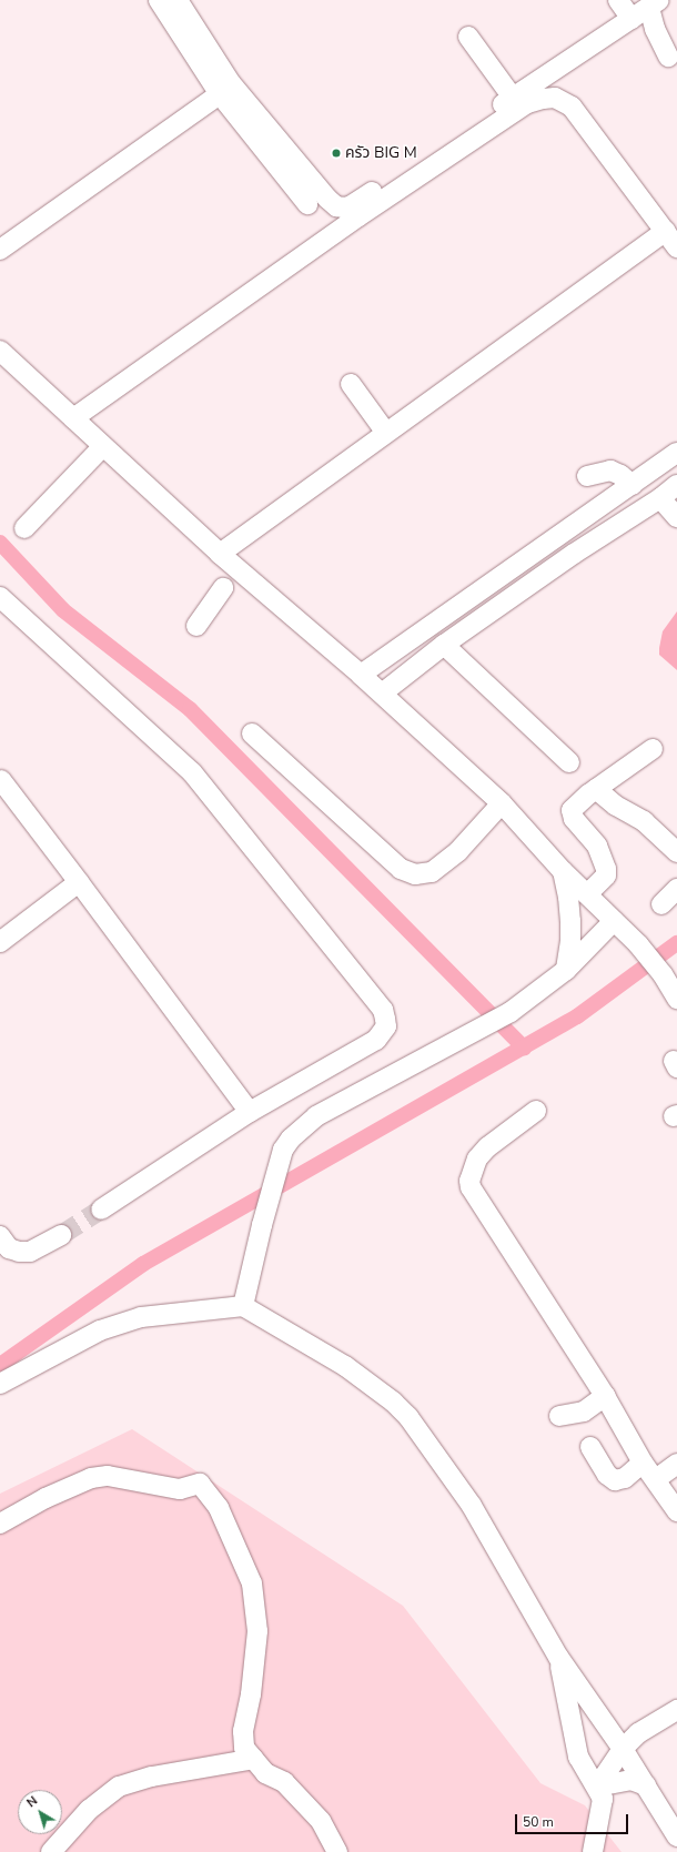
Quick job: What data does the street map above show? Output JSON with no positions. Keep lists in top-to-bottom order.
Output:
{
  "places": ["ครัว BIG M"],
  "scale_bar": "50 m",
  "north": "top left"
}
